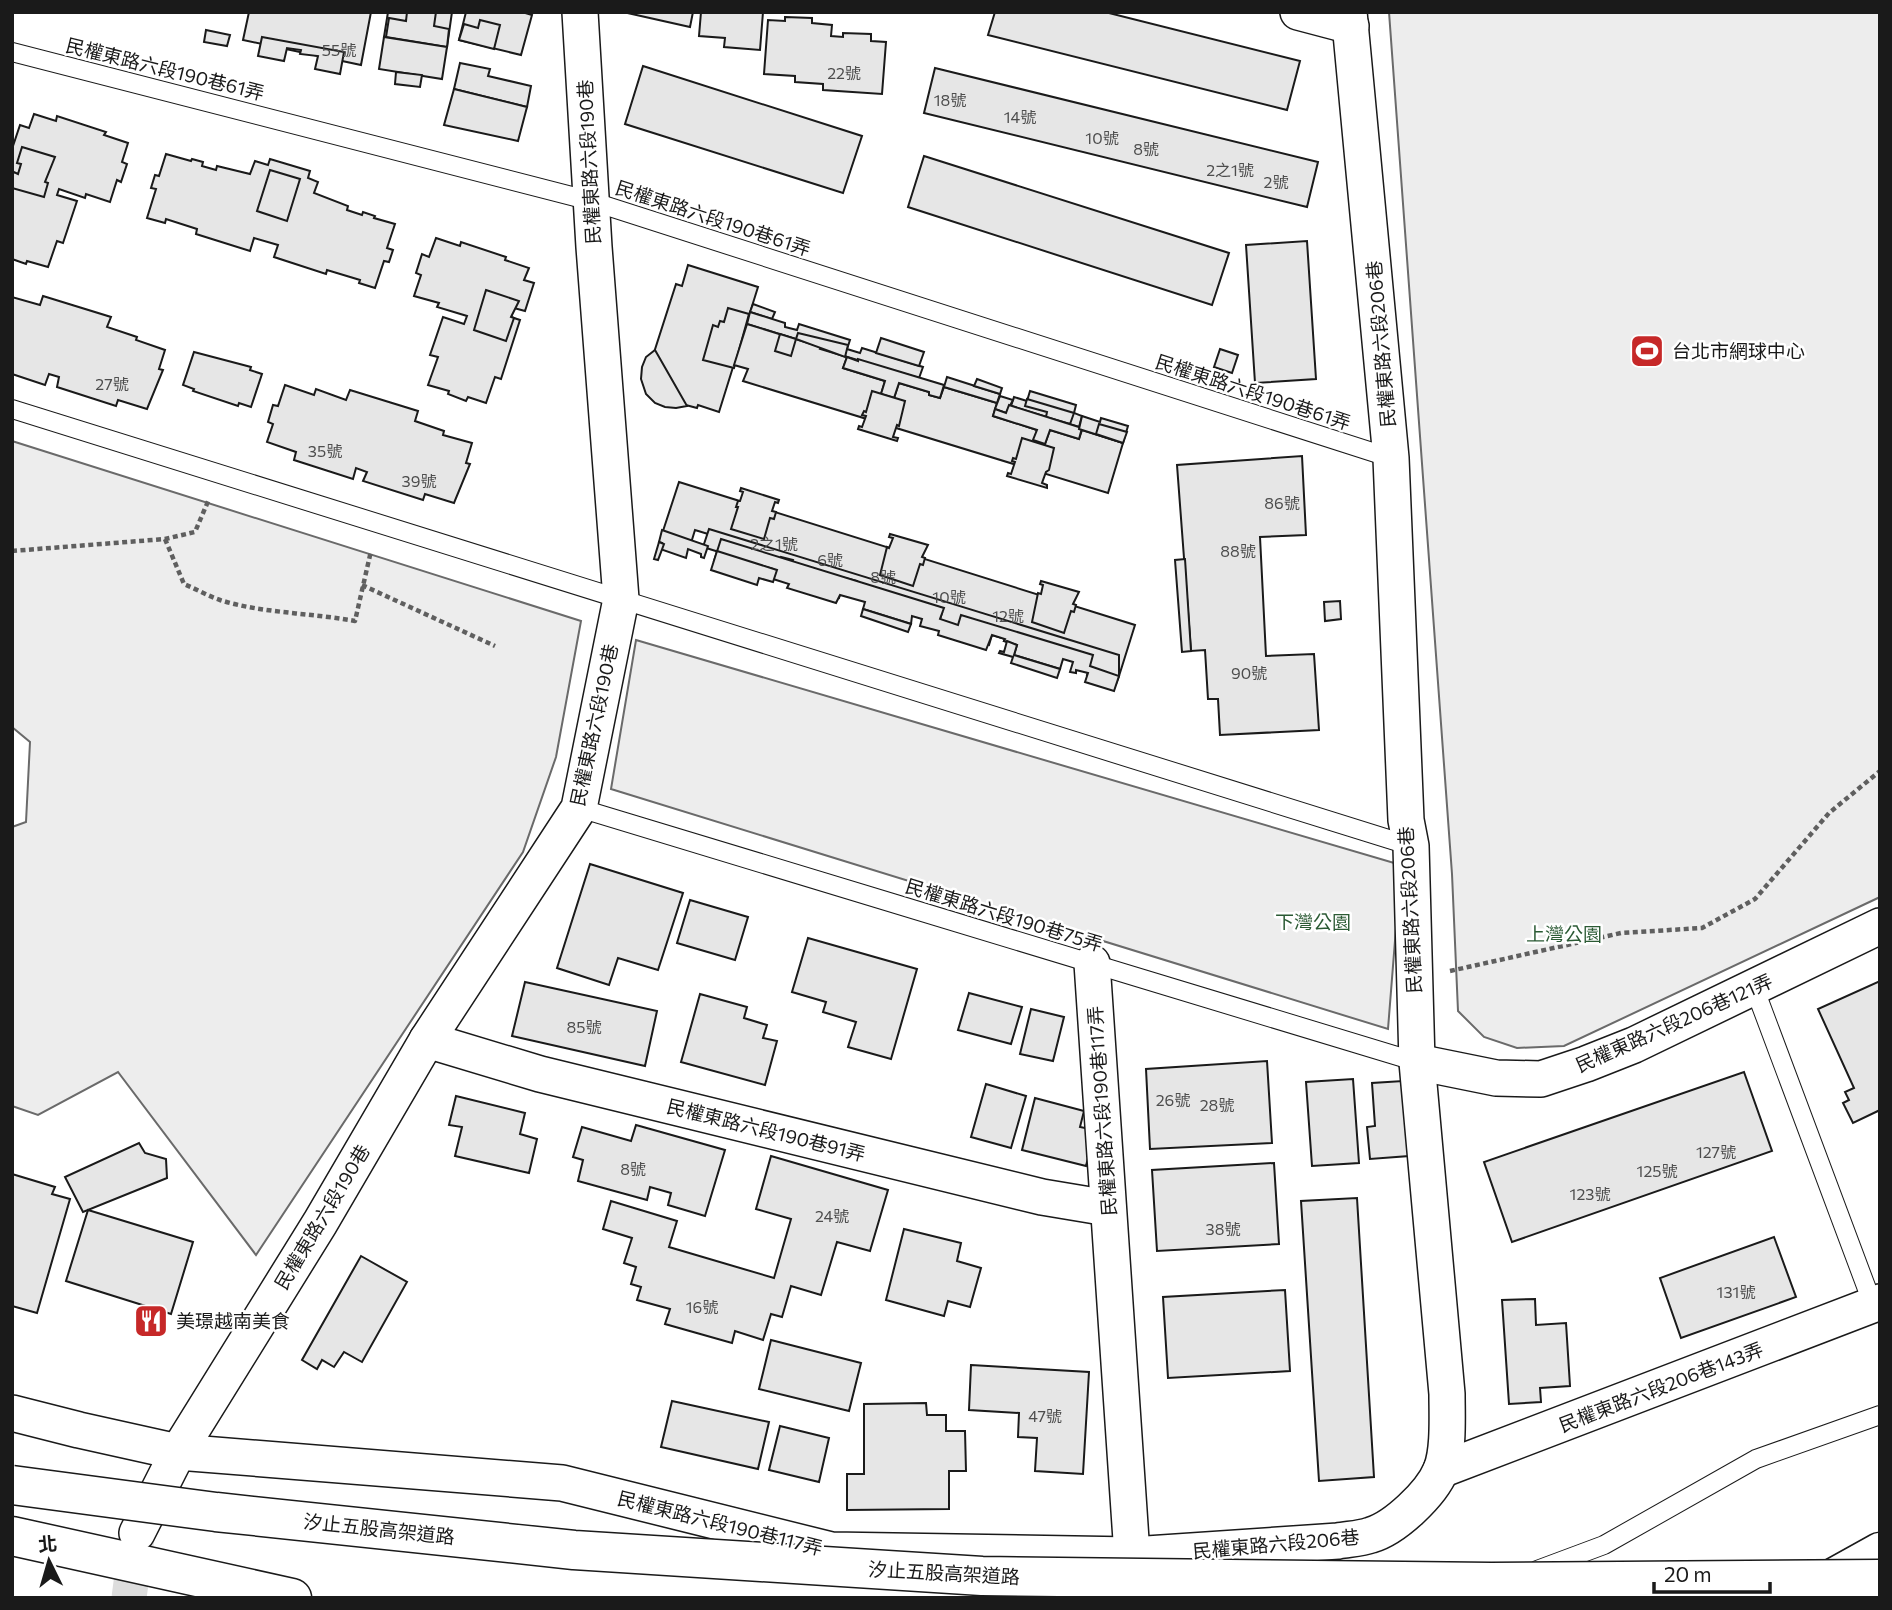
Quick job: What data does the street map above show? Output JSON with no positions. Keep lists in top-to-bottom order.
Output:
{
  "streets": {
    "highway": ["汐止五股高架道路"],
    "street": [
      "民權東路六段190巷",
      "民權東路六段206巷",
      "民權東路六段206巷121弄",
      "民權東路六段190巷117弄",
      "民權東路六段190巷91弄",
      "民權東路六段206巷143弄"
    ],
    "lane": ["民權東路六段190巷61弄", "民權東路六段190巷75弄"]
  },
  "crossings": [
    ["民權東路六段190巷61弄", "民權東路六段190巷"],
    ["民權東路六段190巷61弄", "民權東路六段206巷"],
    ["民權東路六段190巷", "民權東路六段190巷75弄"],
    ["民權東路六段190巷", "民權東路六段190巷117弄"],
    ["民權東路六段190巷", "民權東路六段190巷91弄"],
    ["民權東路六段206巷", "民權東路六段190巷75弄"],
    ["民權東路六段206巷", "民權東路六段206巷121弄"],
    ["民權東路六段206巷", "民權東路六段190巷117弄"],
    ["民權東路六段206巷", "民權東路六段206巷143弄"],
    ["民權東路六段190巷75弄", "民權東路六段206巷121弄"],
    ["民權東路六段190巷75弄", "民權東路六段190巷117弄"],
    ["民權東路六段190巷117弄", "民權東路六段190巷91弄"]
  ],
  "parks": ["下灣公園", "上灣公園"],
  "places": {
    "sports": ["台北市網球中心"],
    "restaurant": ["美璟越南美食"]
  },
  "house_numbers": [
    "55號",
    "22號",
    "18號",
    "14號",
    "10號",
    "8號",
    "2之1號",
    "2號",
    "27號",
    "35號",
    "39號",
    "86號",
    "2之1號",
    "88號",
    "6號",
    "8號",
    "10號",
    "12號",
    "90號",
    "85號",
    "26號",
    "28號",
    "127號",
    "8號",
    "125號",
    "123號",
    "24號",
    "38號",
    "131號",
    "16號",
    "47號"
  ],
  "scale_bar": "20 m",
  "north": "top"
}
